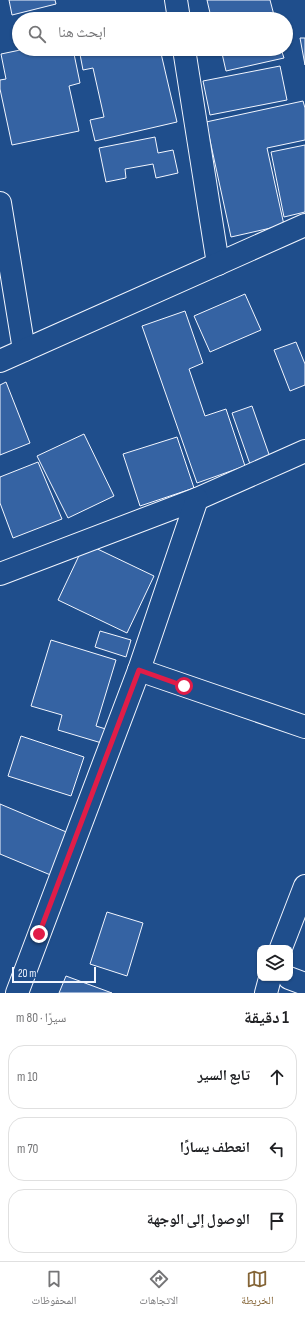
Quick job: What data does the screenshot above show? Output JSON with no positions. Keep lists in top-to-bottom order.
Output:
{
  "scale_bar": "20 m",
  "page": {
    "search": "ابحث هنا",
    "scale": "20 m",
    "heading": ["1 دقيقة", "سيرًا · 80 m"],
    "list": [
      ["تابع السير", "10 m"],
      ["انعطف يسارًا", "70 m"],
      "الوصول إلى الوجهة"
    ],
    "nav": ["الخريطة", "الاتجاهات", "المحفوظات"]
  }
}
